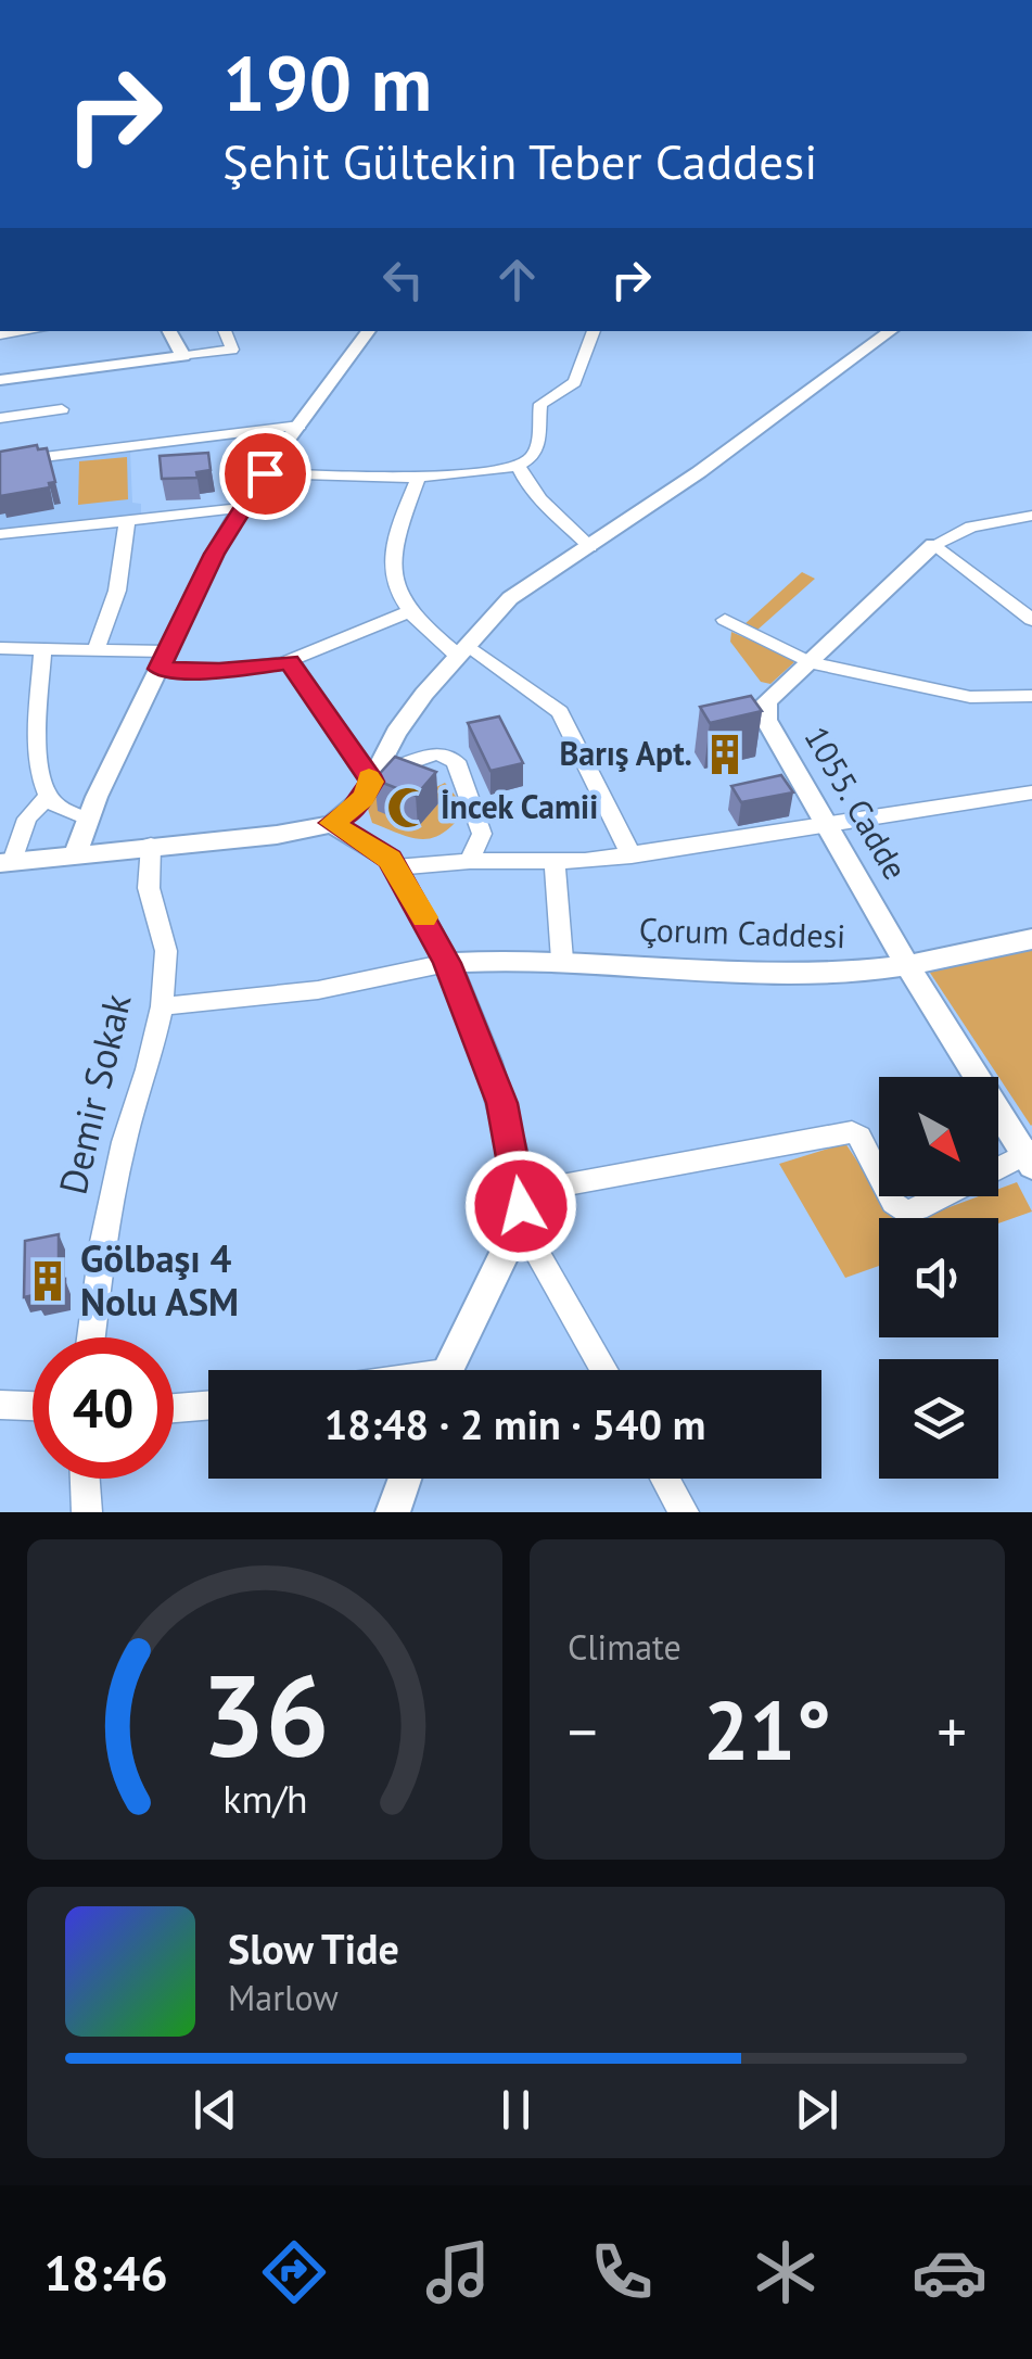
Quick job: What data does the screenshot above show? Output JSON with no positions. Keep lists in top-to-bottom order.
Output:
{
  "streets": {
    "street": ["1055. Cadde", "Çorum Caddesi", "Demir Sokak"]
  },
  "crossings": [
    ["1055. Cadde", "Çorum Caddesi"]
  ],
  "places": {
    "building": ["Barış Apt.", "Gölbaşı 4 Nolu ASM"],
    "mosque": ["İncek Camii"]
  },
  "north": "bottom right",
  "page": {
    "turn": ["190 m", "Şehit Gültekin Teber Caddesi"],
    "limit": "40",
    "trip": "18:48 · 2 min · 540 m",
    "tile": "Climate",
    "heat": ["−", "21°", "+"],
    "song": ["Slow Tide", "Marlow"],
    "tabs": "18:46",
    "gauge": ["36", "km/h"]
  }
}
